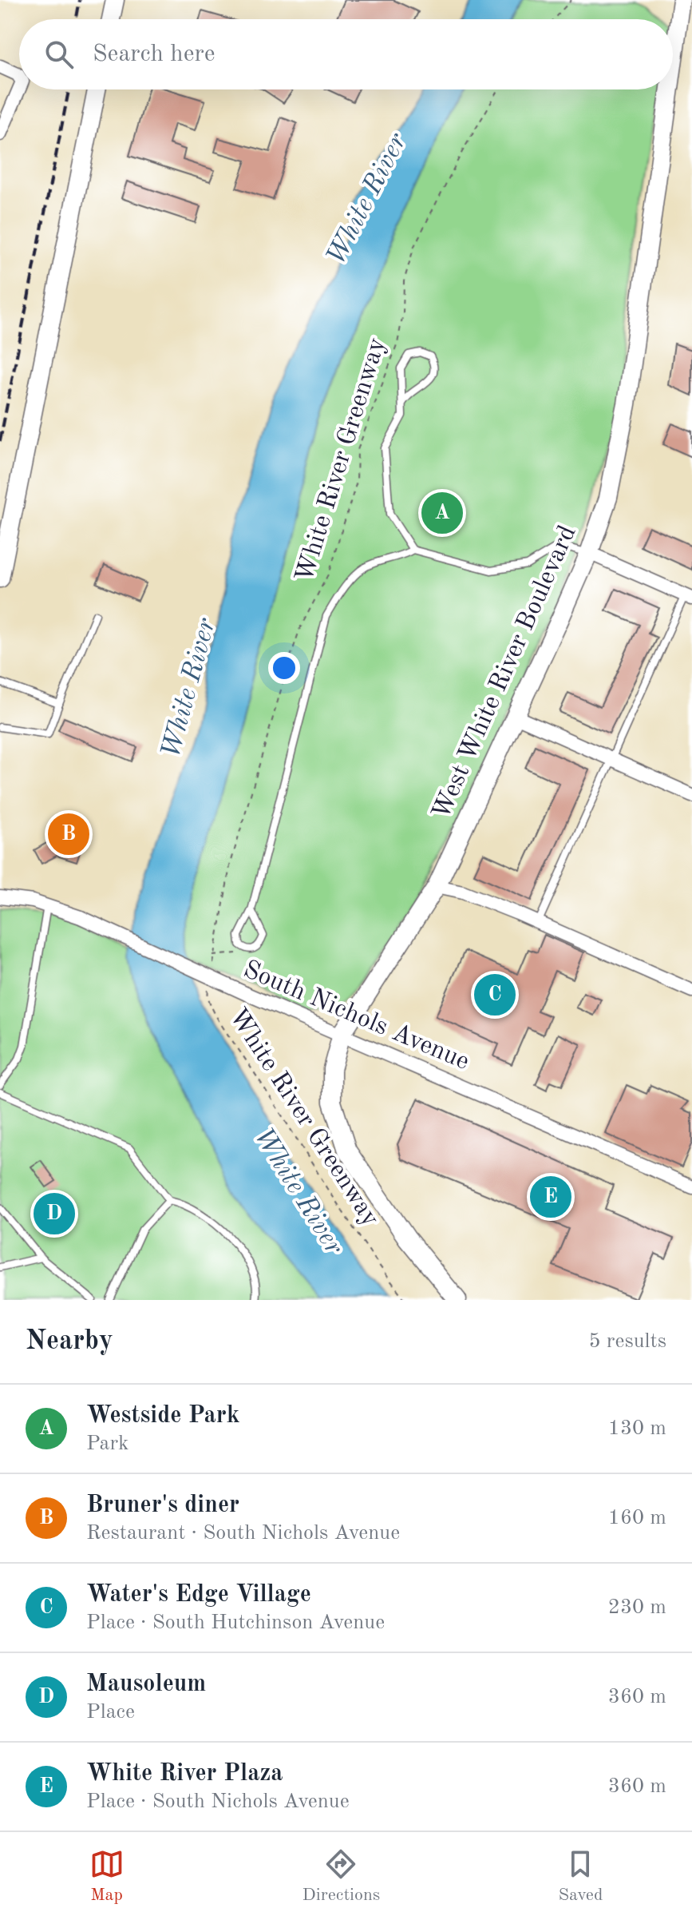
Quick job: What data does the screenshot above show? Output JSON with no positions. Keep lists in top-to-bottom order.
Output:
{
  "streets": {
    "street": ["West White River Boulevard", "South Nichols Avenue"],
    "path": ["White River Greenway"]
  },
  "crossings": [
    ["West White River Boulevard", "South Nichols Avenue"]
  ],
  "water": ["White River"],
  "page": {
    "search": "Search here",
    "pins": [
      "A",
      "B",
      "C",
      "E",
      "D"
    ],
    "heading": ["Nearby", "5 results"],
    "list": [
      {
        "mark": "A",
        "name": "Westside Park",
        "note": "Park",
        "value": "130 m"
      },
      {
        "mark": "B",
        "name": "Bruner's diner",
        "note": "Restaurant · South Nichols Avenue",
        "value": "160 m"
      },
      {
        "mark": "C",
        "name": "Water's Edge Village",
        "note": "Place · South Hutchinson Avenue",
        "value": "230 m"
      },
      {
        "mark": "D",
        "name": "Mausoleum",
        "note": "Place",
        "value": "360 m"
      },
      {
        "mark": "E",
        "name": "White River Plaza",
        "note": "Place · South Nichols Avenue",
        "value": "360 m"
      }
    ],
    "nav": ["Map", "Directions", "Saved"]
  }
}
